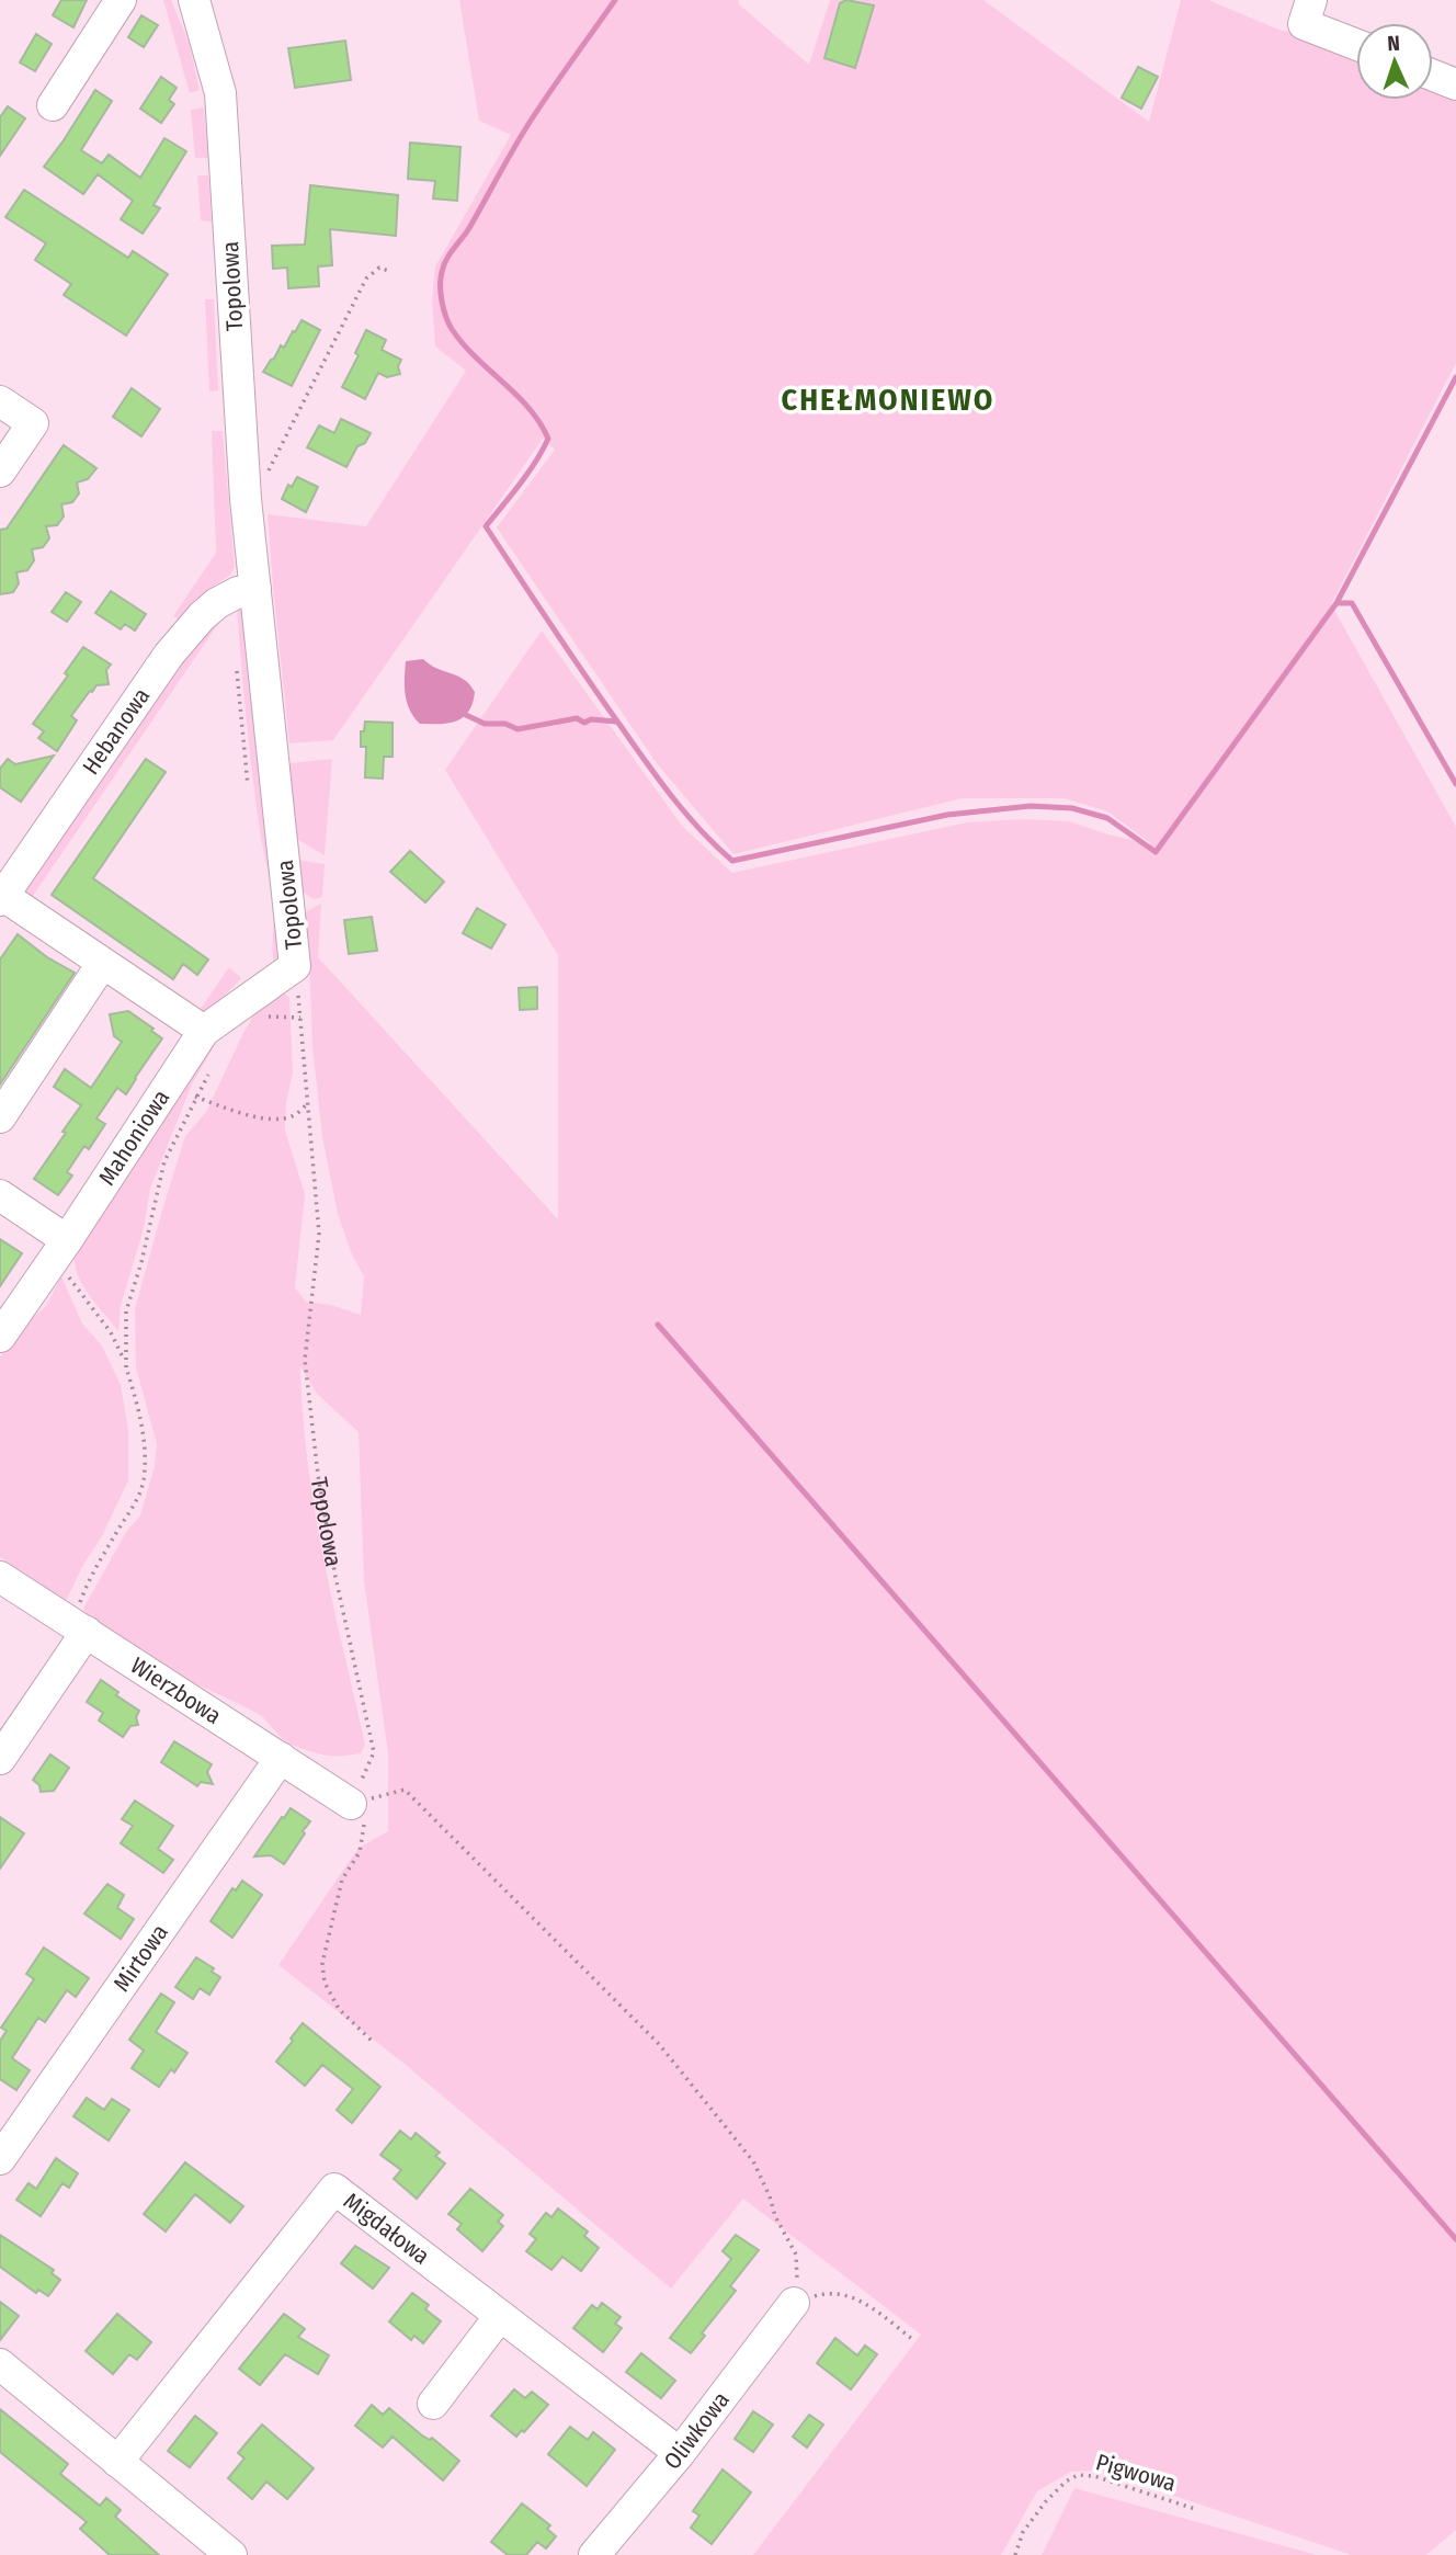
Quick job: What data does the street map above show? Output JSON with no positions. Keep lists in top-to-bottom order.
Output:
{
  "streets": {
    "street": [
      "Topolowa",
      "Hebanowa",
      "Mahoniowa",
      "Wierzbowa",
      "Mirtowa",
      "Migdałowa",
      "Oliwkowa"
    ],
    "path": ["Pigwowa"]
  },
  "crossings": [
    ["Topolowa", "Hebanowa"],
    ["Topolowa", "Mahoniowa"],
    ["Topolowa", "Wierzbowa"],
    ["Wierzbowa", "Mirtowa"],
    ["Migdałowa", "Oliwkowa"]
  ],
  "districts": ["CHEŁMONIEWO"],
  "north": "top"
}
